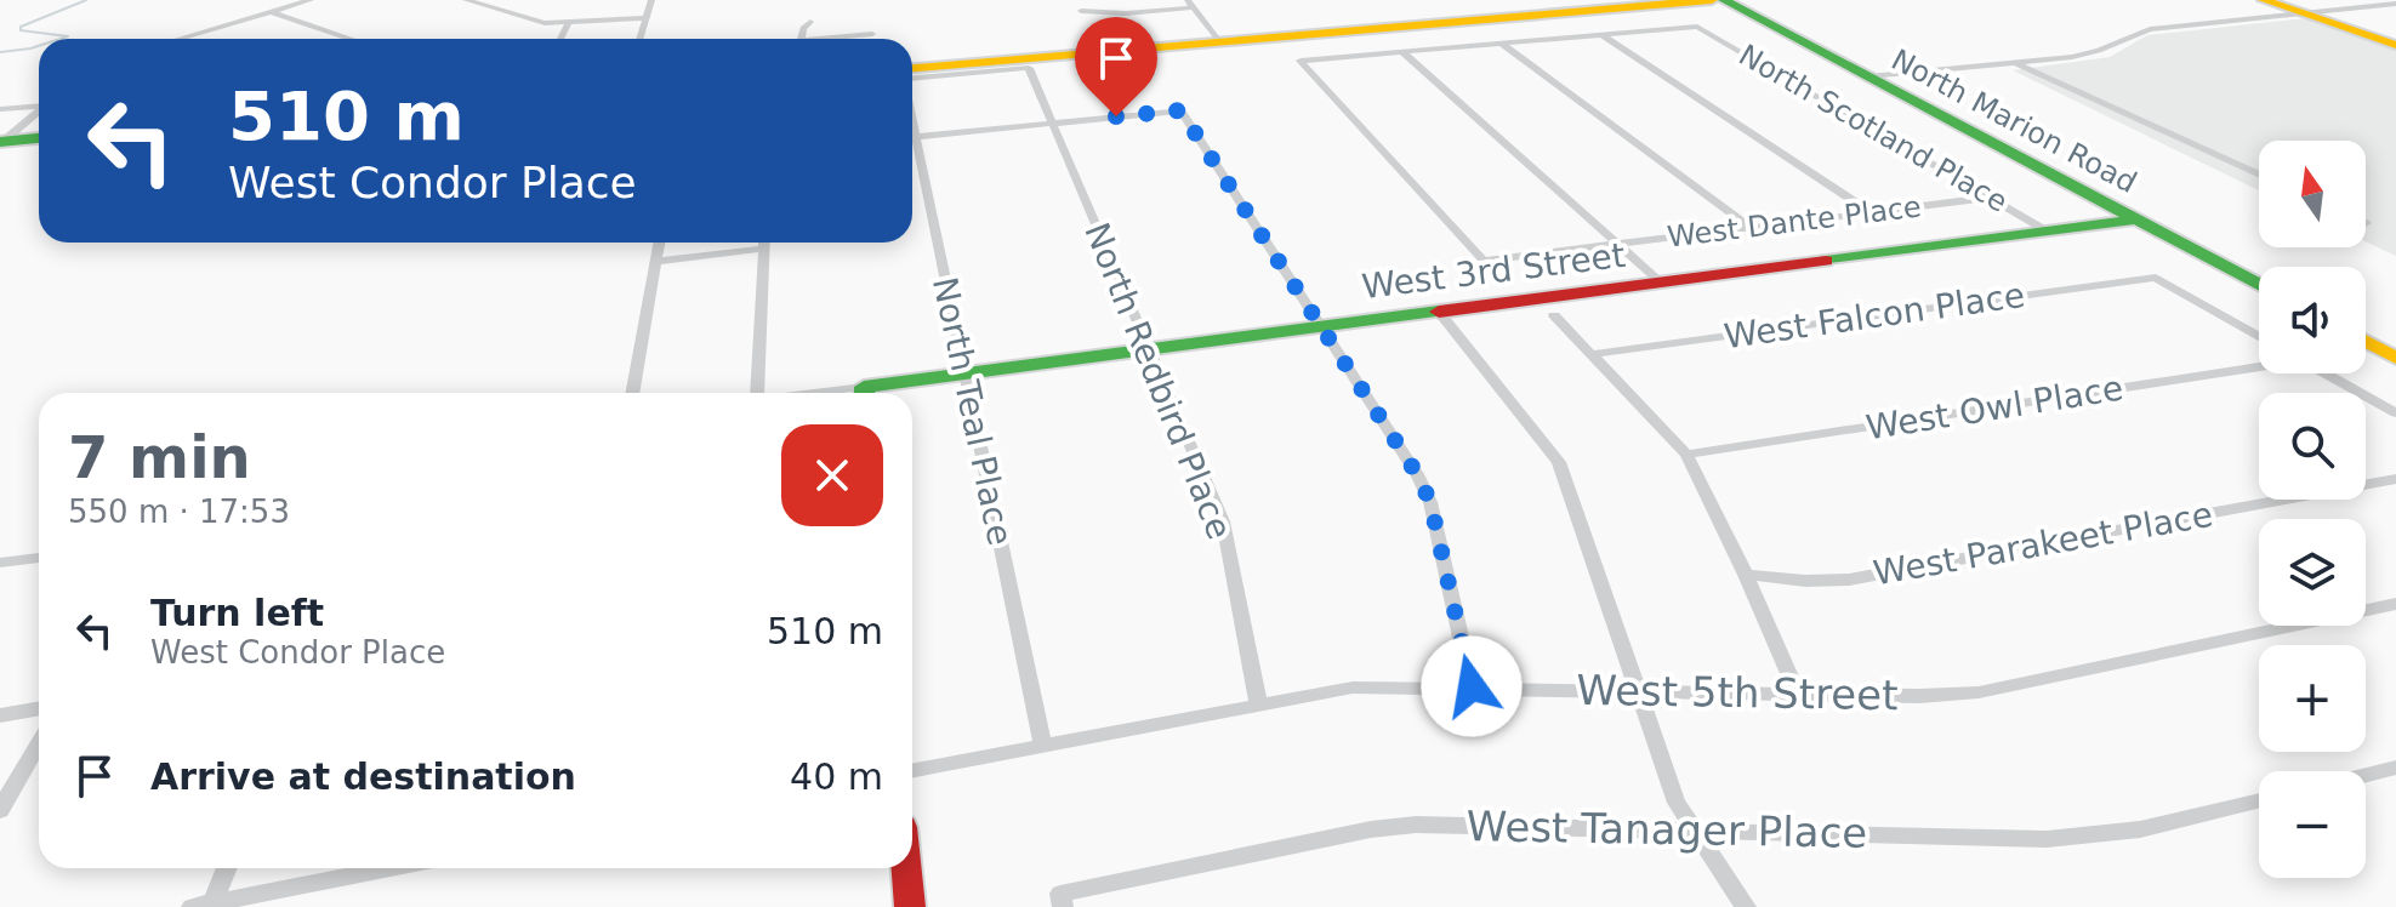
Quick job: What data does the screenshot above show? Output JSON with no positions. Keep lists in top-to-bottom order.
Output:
{
  "streets": {
    "street": [
      "North Marion Road",
      "North Scotland Place",
      "West Dante Place",
      "West 3rd Street",
      "West Falcon Place",
      "North Redbird Place",
      "West Owl Place",
      "North Teal Place",
      "West Parakeet Place",
      "West 5th Street",
      "West Tanager Place"
    ]
  },
  "crossings": [
    ["North Marion Road", "West 3rd Street"],
    ["North Scotland Place", "West Dante Place"],
    ["North Scotland Place", "West 3rd Street"],
    ["West 3rd Street", "North Redbird Place"],
    ["West 3rd Street", "North Teal Place"],
    ["North Redbird Place", "West 5th Street"],
    ["North Teal Place", "West 5th Street"]
  ],
  "north": "top",
  "page": {
    "turn": ["510 m", "West Condor Place"],
    "map_buttons": ["+", "−"],
    "heading": ["7 min", "550 m · 17:53"],
    "list": [
      {
        "name": "Turn left",
        "note": "West Condor Place",
        "value": "510 m"
      },
      {
        "name": "Arrive at destination",
        "value": "40 m"
      }
    ]
  }
}
